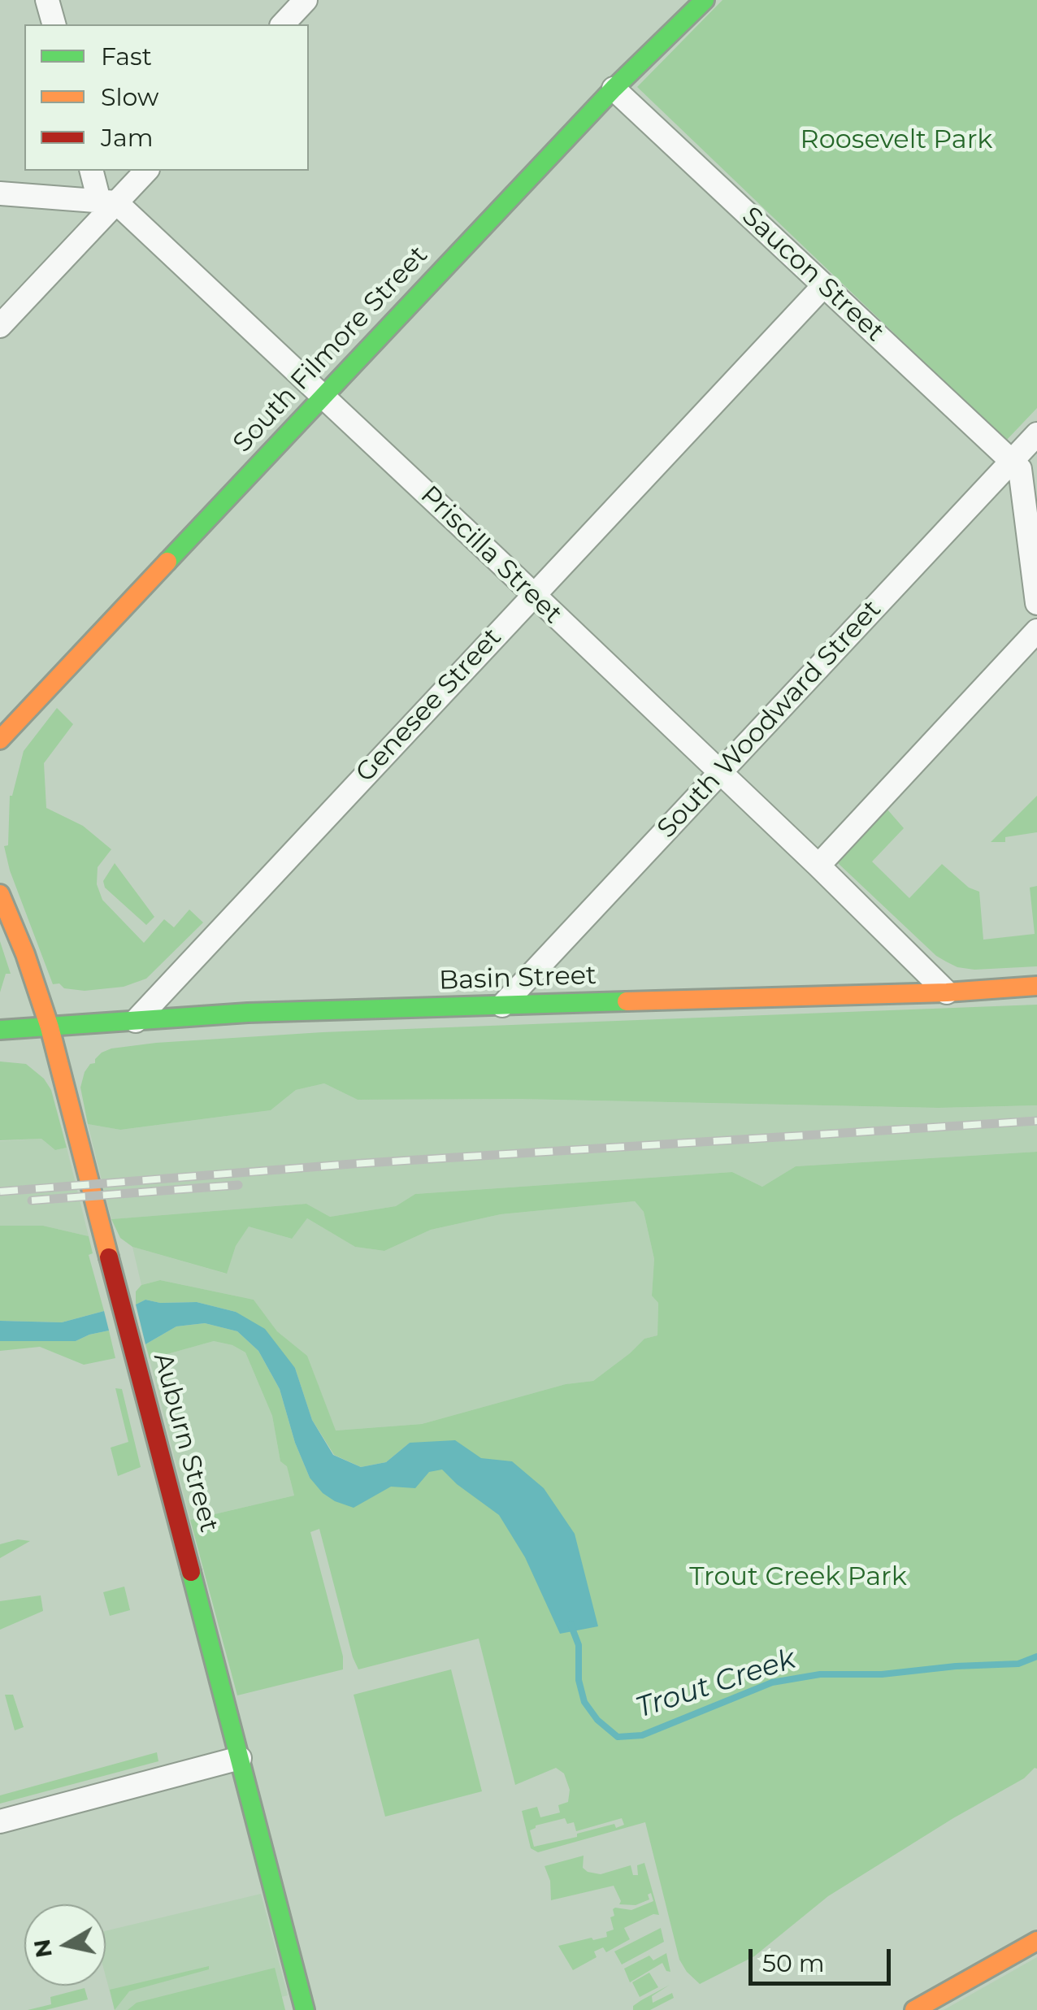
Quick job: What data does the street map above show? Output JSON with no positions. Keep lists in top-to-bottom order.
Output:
{
  "streets": {
    "street": [
      "Saucon Street",
      "South Filmore Street",
      "Priscilla Street",
      "Genesee Street",
      "South Woodward Street",
      "Basin Street",
      "Auburn Street"
    ]
  },
  "crossings": [
    ["Saucon Street", "South Filmore Street"],
    ["Saucon Street", "Genesee Street"],
    ["Saucon Street", "South Woodward Street"],
    ["South Filmore Street", "Priscilla Street"],
    ["Priscilla Street", "Genesee Street"],
    ["Priscilla Street", "South Woodward Street"],
    ["Priscilla Street", "Basin Street"],
    ["Genesee Street", "Basin Street"],
    ["South Woodward Street", "Basin Street"],
    ["Basin Street", "Auburn Street"]
  ],
  "water": ["Trout Creek"],
  "parks": ["Roosevelt Park", "Trout Creek Park"],
  "legend": ["Fast", "Slow", "Jam"],
  "scale_bar": "50 m",
  "north": "left"
}
